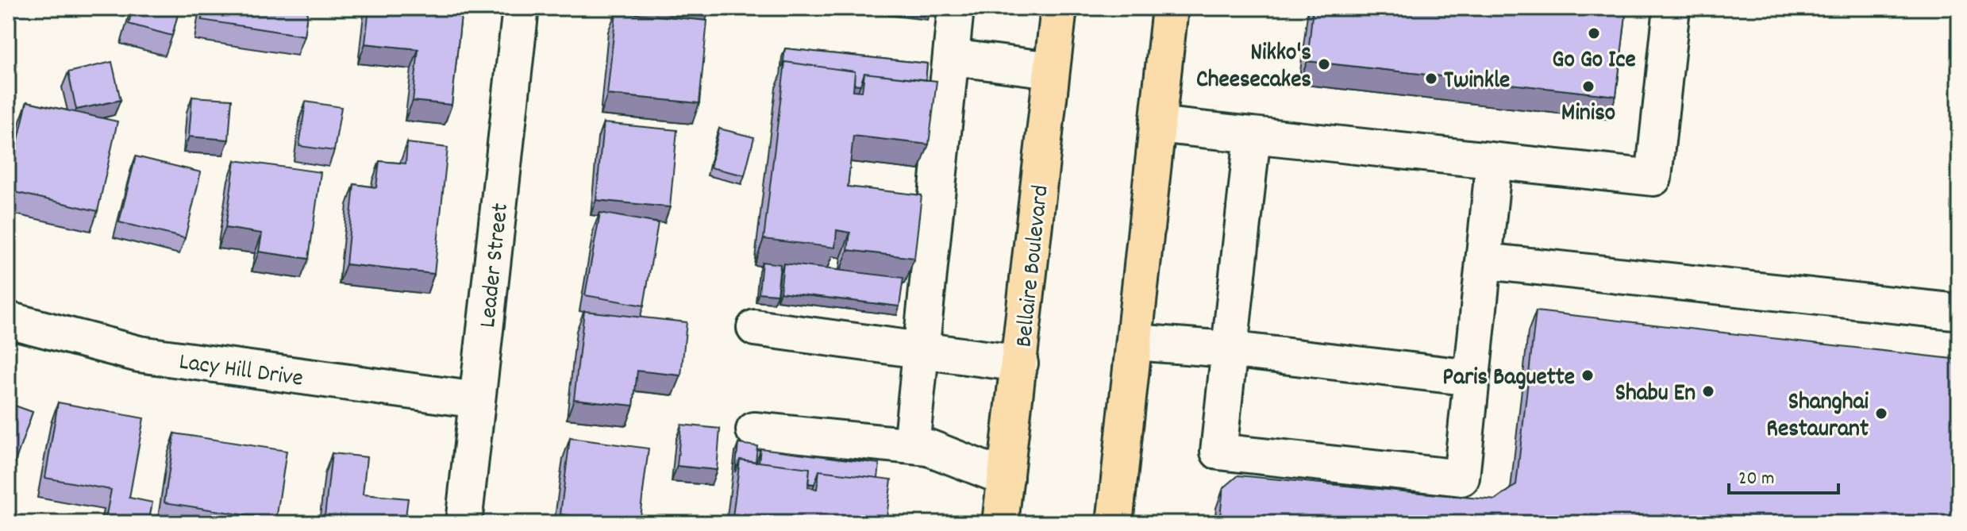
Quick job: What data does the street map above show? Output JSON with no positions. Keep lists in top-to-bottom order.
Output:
{
  "streets": {
    "main road": ["Bellaire Boulevard"],
    "street": ["Leader Street", "Lacy Hill Drive"]
  },
  "crossings": [
    ["Leader Street", "Lacy Hill Drive"]
  ],
  "places": [
    "Go Go Ice",
    "Nikko's Cheesecakes",
    "Twinkle",
    "Miniso",
    "Paris Baguette",
    "Shabu En",
    "Shanghai Restaurant"
  ],
  "scale_bar": "20 m"
}
